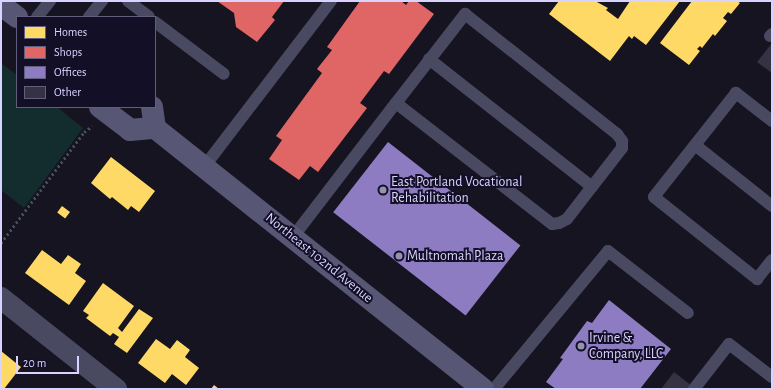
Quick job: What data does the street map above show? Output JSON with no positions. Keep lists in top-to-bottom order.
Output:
{
  "streets": {
    "main road": ["Northeast 102nd Avenue"]
  },
  "places": ["East Portland Vocational Rehabilitation", "Multnomah Plaza", "Irvine & Company, LLC"],
  "legend": [
    "Homes",
    "Shops",
    "Offices",
    "Other"
  ],
  "scale_bar": "20 m"
}
